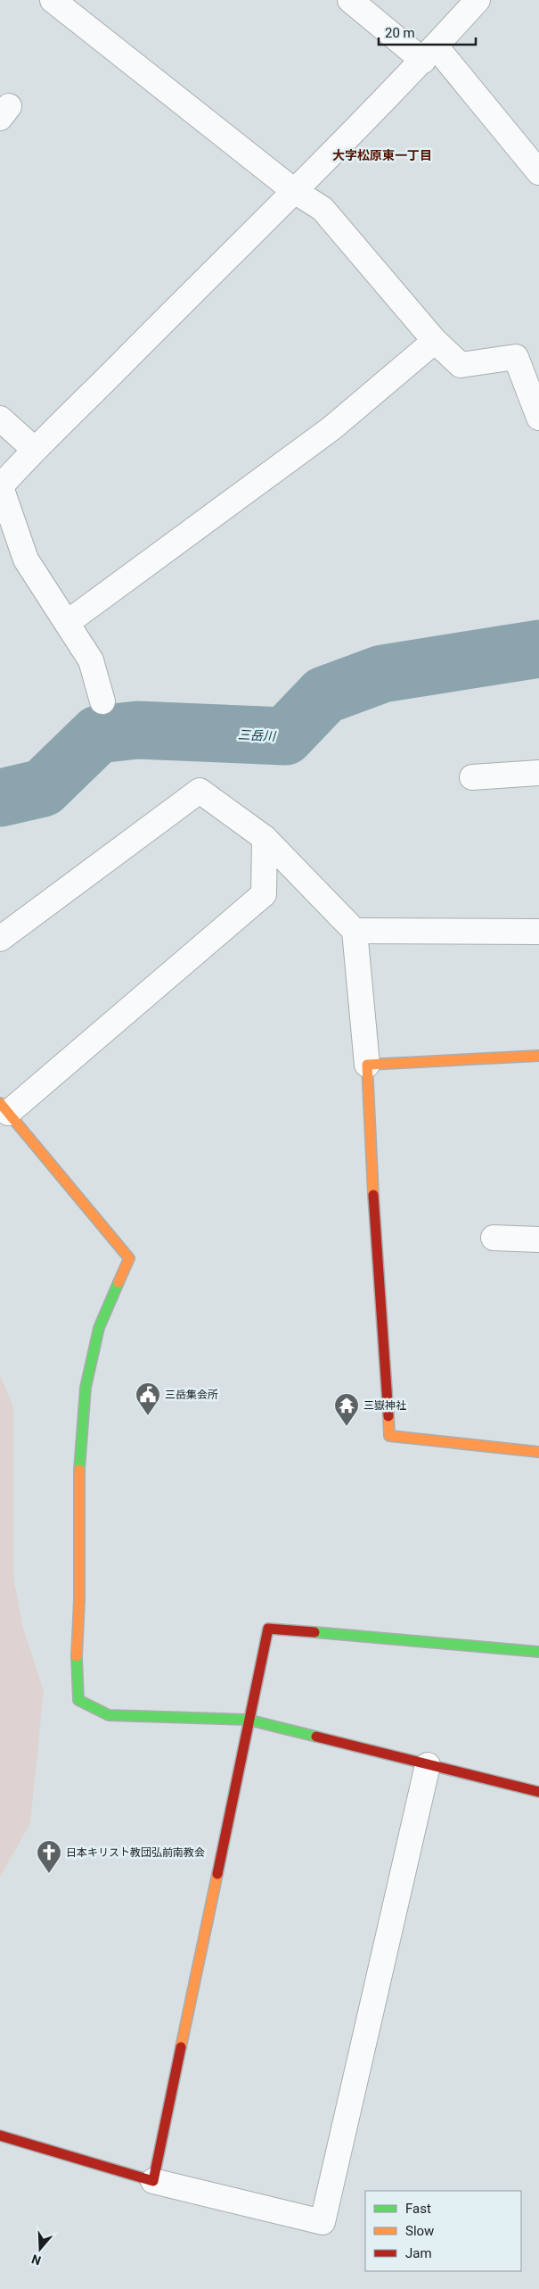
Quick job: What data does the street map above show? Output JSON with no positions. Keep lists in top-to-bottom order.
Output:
{
  "districts": ["大字松原東一丁目"],
  "water": ["三岳川"],
  "places": {
    "public building": ["三岳集会所"],
    "temple": ["三嶽神社"],
    "church": ["日本キリスト教団弘前南教会"]
  },
  "legend": ["Fast", "Slow", "Jam"],
  "scale_bar": "20 m",
  "north": "bottom"
}
